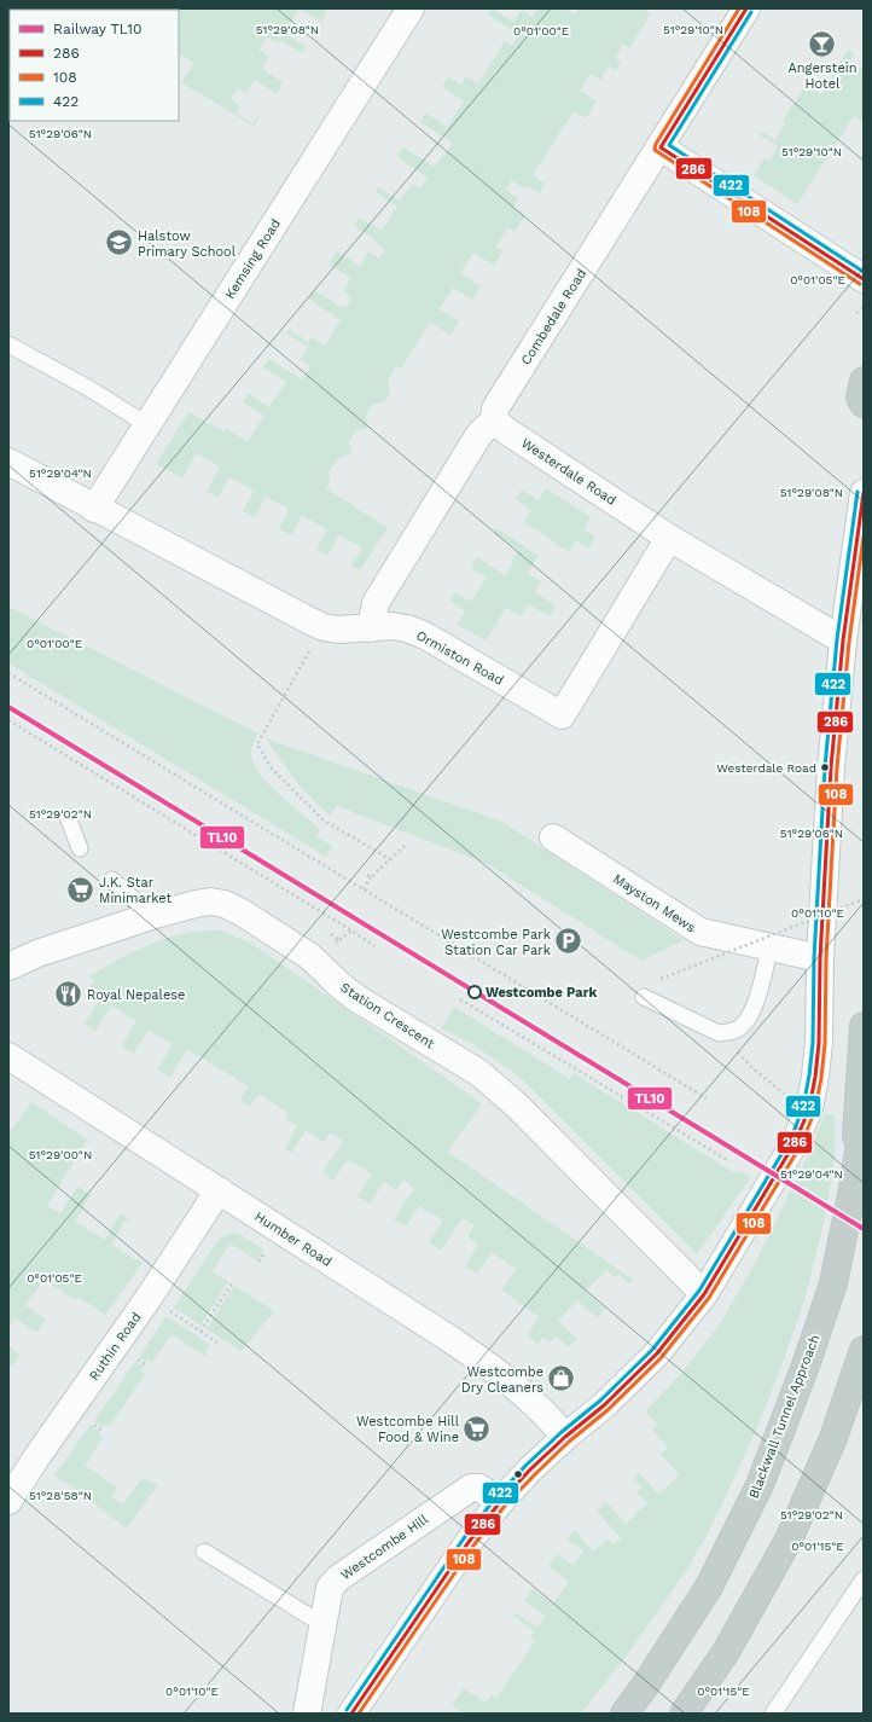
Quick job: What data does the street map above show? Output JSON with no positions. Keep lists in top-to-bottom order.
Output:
{
  "streets": {
    "highway": ["Blackwall Tunnel Approach"],
    "street": [
      "Kemsing Road",
      "Combedale Road",
      "Westerdale Road",
      "Ormiston Road",
      "Mayston Mews",
      "Station Crescent",
      "Humber Road",
      "Ruthin Road",
      "Westcombe Hill"
    ]
  },
  "crossings": [
    ["Kemsing Road", "Ormiston Road"],
    ["Combedale Road", "Westerdale Road"],
    ["Combedale Road", "Ormiston Road"],
    ["Westerdale Road", "Ormiston Road"],
    ["Humber Road", "Ruthin Road"]
  ],
  "places": {
    "bar": ["Angerstein Hotel"],
    "school or university": ["Halstow Primary School"],
    "other": ["Westerdale Road", "Westcombe Park"],
    "supermarket": ["J.K. Star Minimarket", "Westcombe Hill Food & Wine"],
    "parking": ["Westcombe Park Station Car Park"],
    "restaurant": ["Royal Nepalese"],
    "shop": ["Westcombe Dry Cleaners"]
  },
  "lines": [
    "transit line 286",
    "transit line 108",
    "transit line 422",
    "rail line TL10"
  ],
  "legend": [
    "Railway TL10",
    "286",
    "108",
    "422"
  ],
  "coordinates": [
    "51°29'08\"N",
    "51°29'10\"N",
    "0°01'00\"E",
    "51°29'06\"N",
    "0°01'05\"E",
    "51°29'04\"N",
    "51°29'02\"N",
    "0°01'10\"E",
    "51°29'00\"N",
    "51°28'58\"N",
    "0°01'15\"E"
  ]
}
